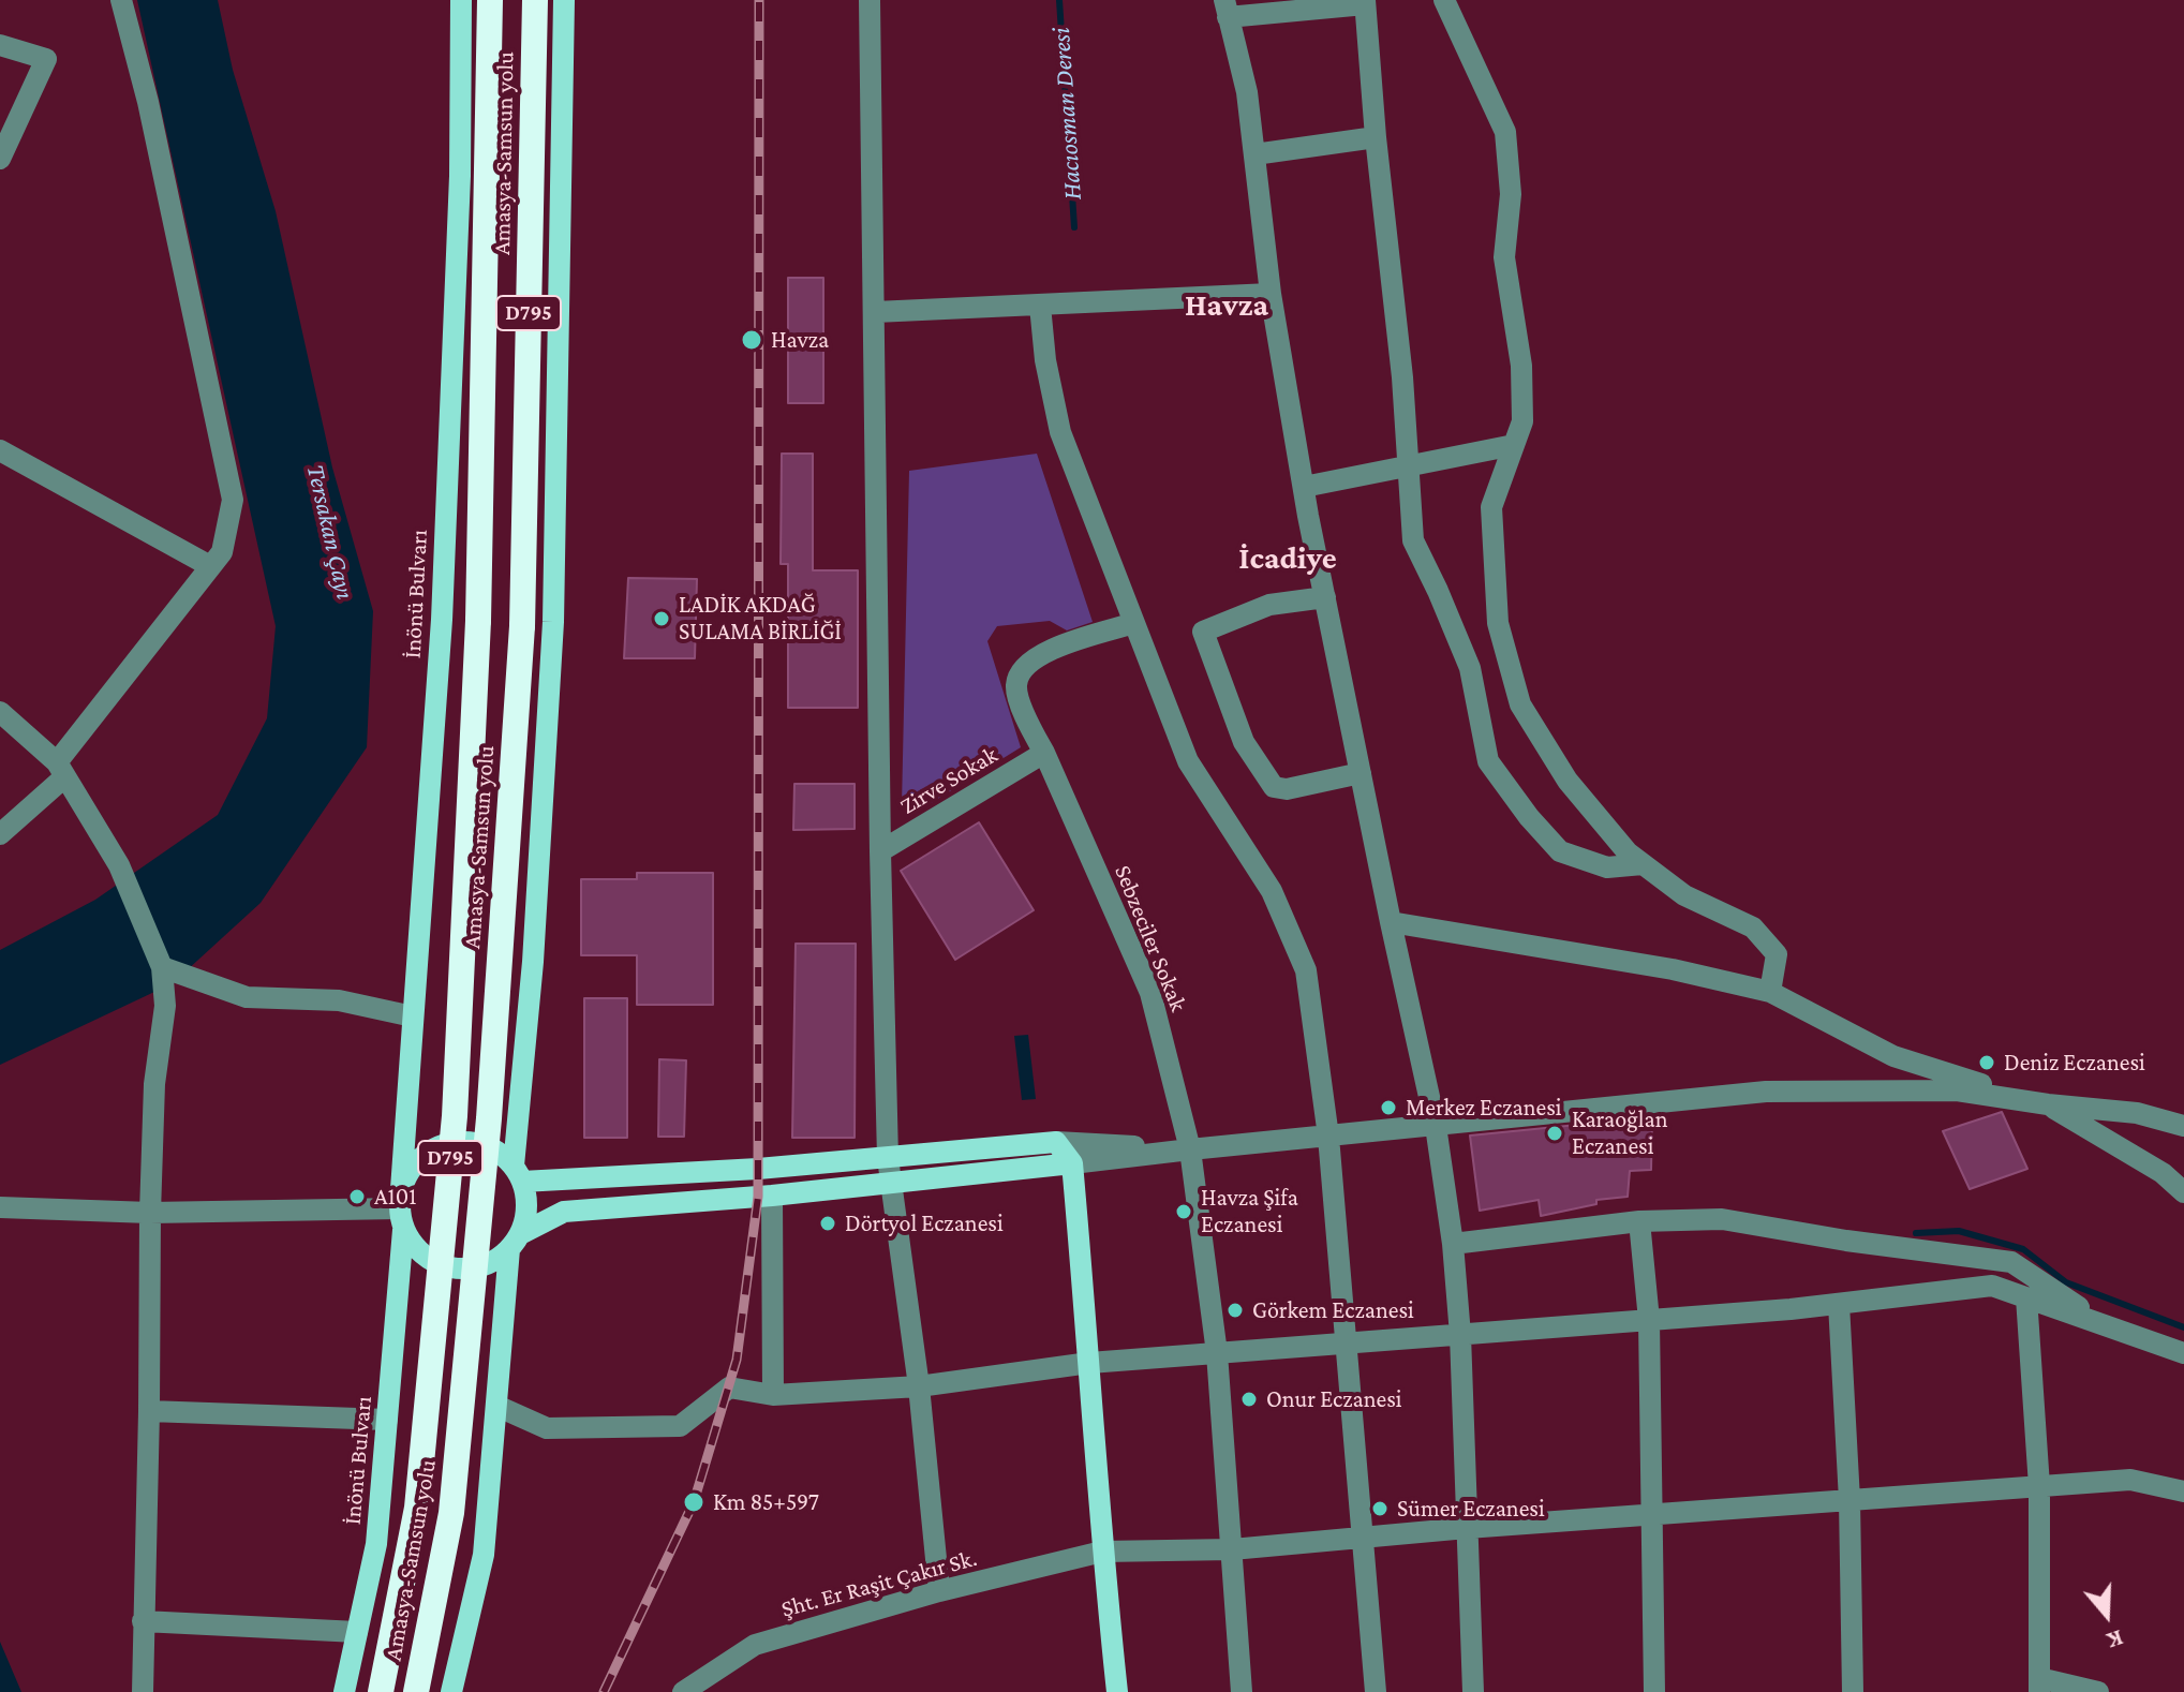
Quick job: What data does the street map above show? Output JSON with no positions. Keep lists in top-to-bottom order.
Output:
{
  "streets": {
    "highway": ["Amasya-Samsun yolu", "D795"],
    "main road": ["İnönü Bulvarı"],
    "street": ["Zirve Sokak", "Sebzeciler Sokak", "Şht. Er Raşit Çakır Sk."]
  },
  "crossings": [
    ["Zirve Sokak", "Sebzeciler Sokak"],
    ["Sebzeciler Sokak", "Şht. Er Raşit Çakır Sk."]
  ],
  "districts": ["Havza", "İcadiye"],
  "water": ["Hacıosman Deresi", "Tersakan Çayı"],
  "places": [
    "Havza",
    "LADİK AKDAĞ SULAMA BİRLİĞİ",
    "Deniz Eczanesi",
    "Merkez Eczanesi",
    "Karaoğlan Eczanesi",
    "A101",
    "Havza Şifa Eczanesi",
    "Dörtyol Eczanesi",
    "Görkem Eczanesi",
    "Onur Eczanesi",
    "Km 85+597",
    "Sümer Eczanesi"
  ],
  "north": "bottom"
}
